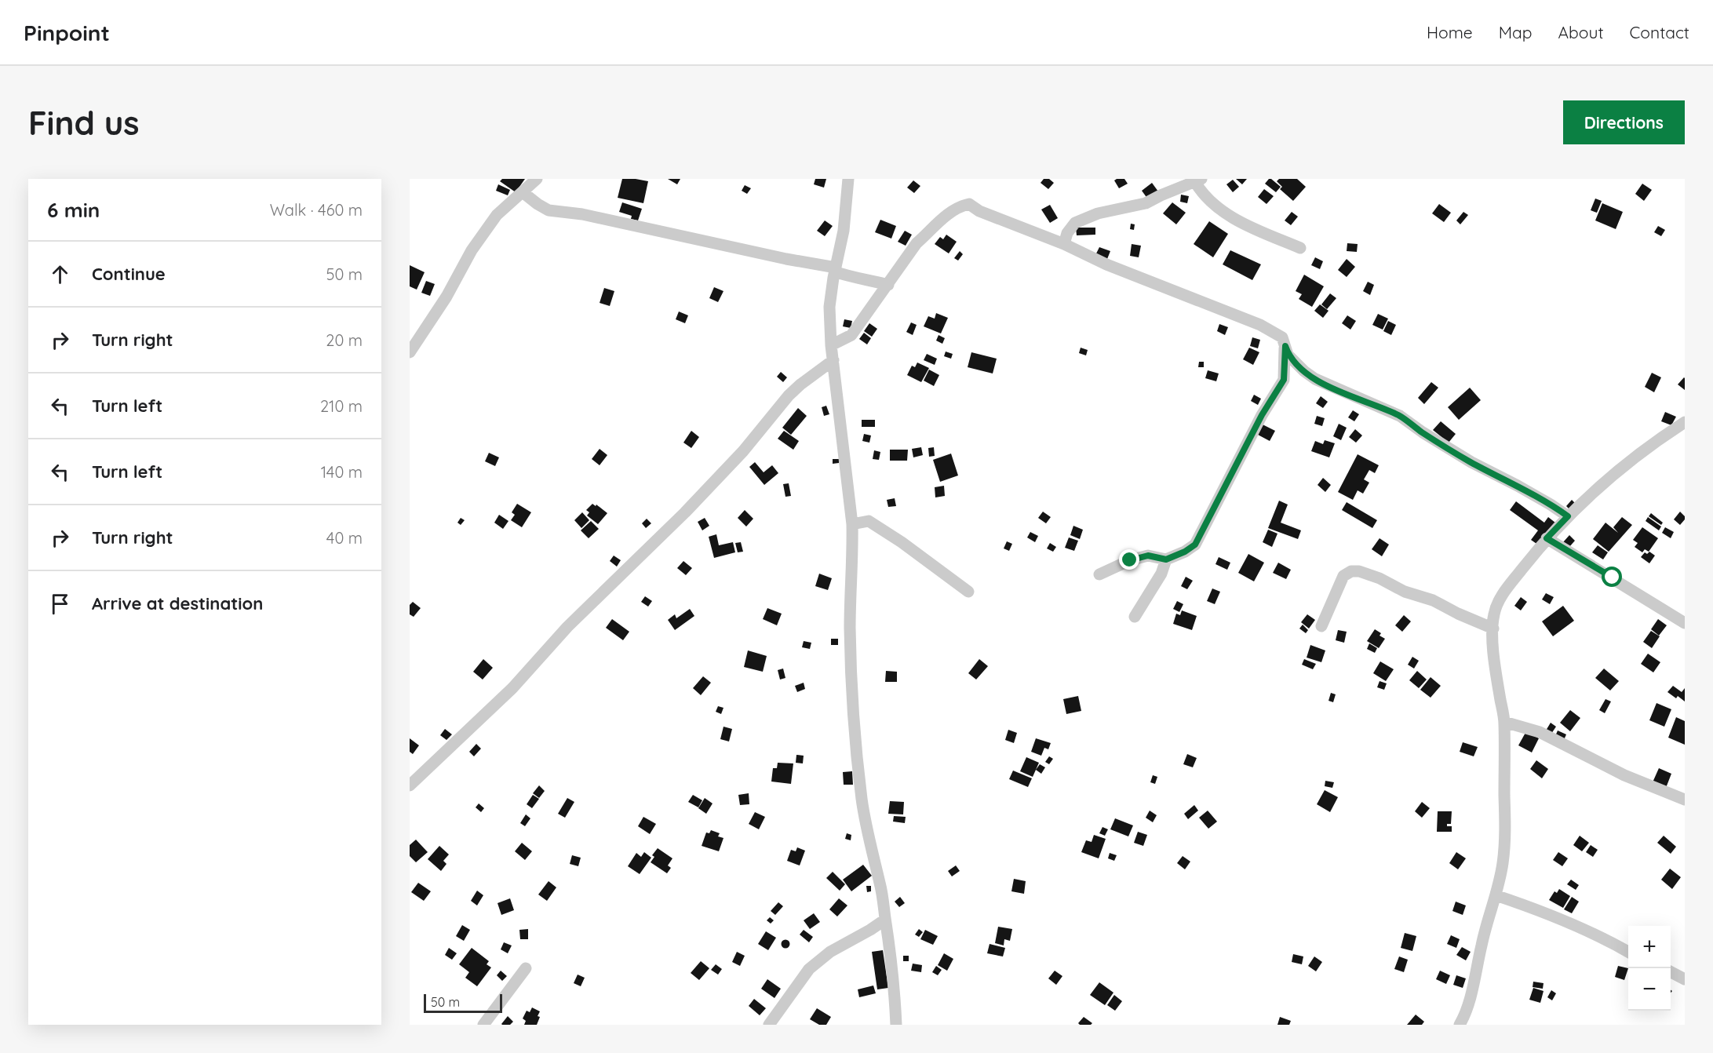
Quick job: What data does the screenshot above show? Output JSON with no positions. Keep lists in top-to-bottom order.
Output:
{
  "scale_bar": "50 m",
  "page": {
    "header": "Pinpoint",
    "nav": [
      "Home",
      "Map",
      "About",
      "Contact"
    ],
    "buttons": "Directions",
    "title": "Find us",
    "heading": ["6 min", "Walk · 460 m"],
    "list": [
      ["Continue", "50 m"],
      ["Turn right", "20 m"],
      ["Turn left", "210 m"],
      ["Turn left", "140 m"],
      ["Turn right", "40 m"],
      "Arrive at destination"
    ],
    "map_buttons": ["+", "−"],
    "scale": "50 m"
  }
}
